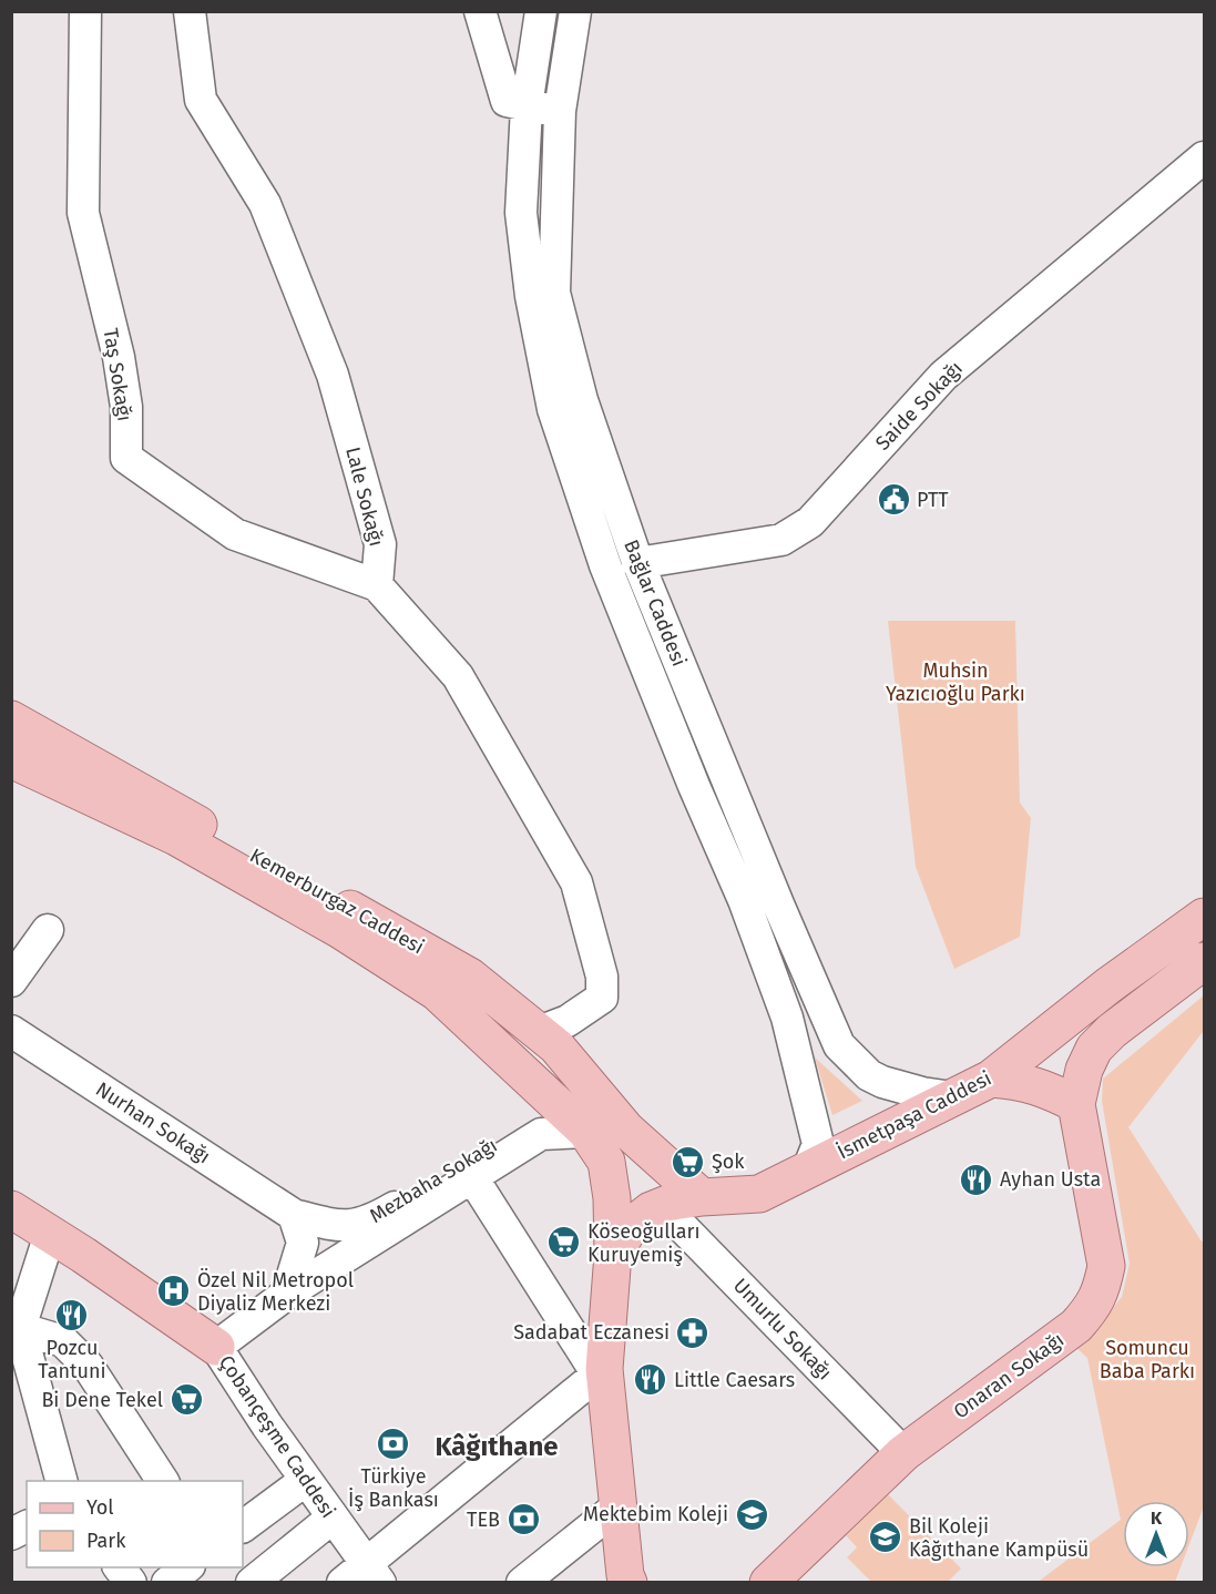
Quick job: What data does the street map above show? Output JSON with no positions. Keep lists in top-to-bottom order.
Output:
{
  "streets": {
    "main road": [
      "Kemerburgaz Caddesi",
      "İsmetpaşa Caddesi",
      "Onaran Sokağı",
      "Çobançeşme Caddesi"
    ],
    "street": [
      "Taş Sokağı",
      "Saide Sokağı",
      "Lale Sokağı",
      "Bağlar Caddesi",
      "Nurhan Sokağı",
      "Mezbaha Sokağı",
      "Umurlu Sokağı"
    ]
  },
  "crossings": [
    ["Taş Sokağı", "Lale Sokağı"],
    ["Saide Sokağı", "Bağlar Caddesi"],
    ["Bağlar Caddesi", "İsmetpaşa Caddesi"],
    ["Kemerburgaz Caddesi", "İsmetpaşa Caddesi"],
    ["Kemerburgaz Caddesi", "Mezbaha Sokağı"],
    ["İsmetpaşa Caddesi", "Umurlu Sokağı"],
    ["Nurhan Sokağı", "Mezbaha Sokağı"],
    ["Mezbaha Sokağı", "Çobançeşme Caddesi"],
    ["Umurlu Sokağı", "Onaran Sokağı"]
  ],
  "districts": ["Kâğıthane"],
  "parks": ["Muhsin Yazıcıoğlu Parkı", "Somuncu Baba Parkı"],
  "places": {
    "public building": ["PTT"],
    "supermarket": ["Şok", "Köseoğulları Kuruyemiş", "Bi Dene Tekel"],
    "restaurant": ["Ayhan Usta", "Pozcu Tantuni", "Little Caesars"],
    "hospital": ["Özel Nil Metropol Diyaliz Merkezi"],
    "pharmacy": ["Sadabat Eczanesi"],
    "bank": ["Türkiye İş Bankası", "TEB"],
    "school or university": ["Mektebim Koleji", "Bil Koleji Kâğıthane Kampüsü"]
  },
  "legend": ["Yol", "Park"],
  "north": "top"
}
